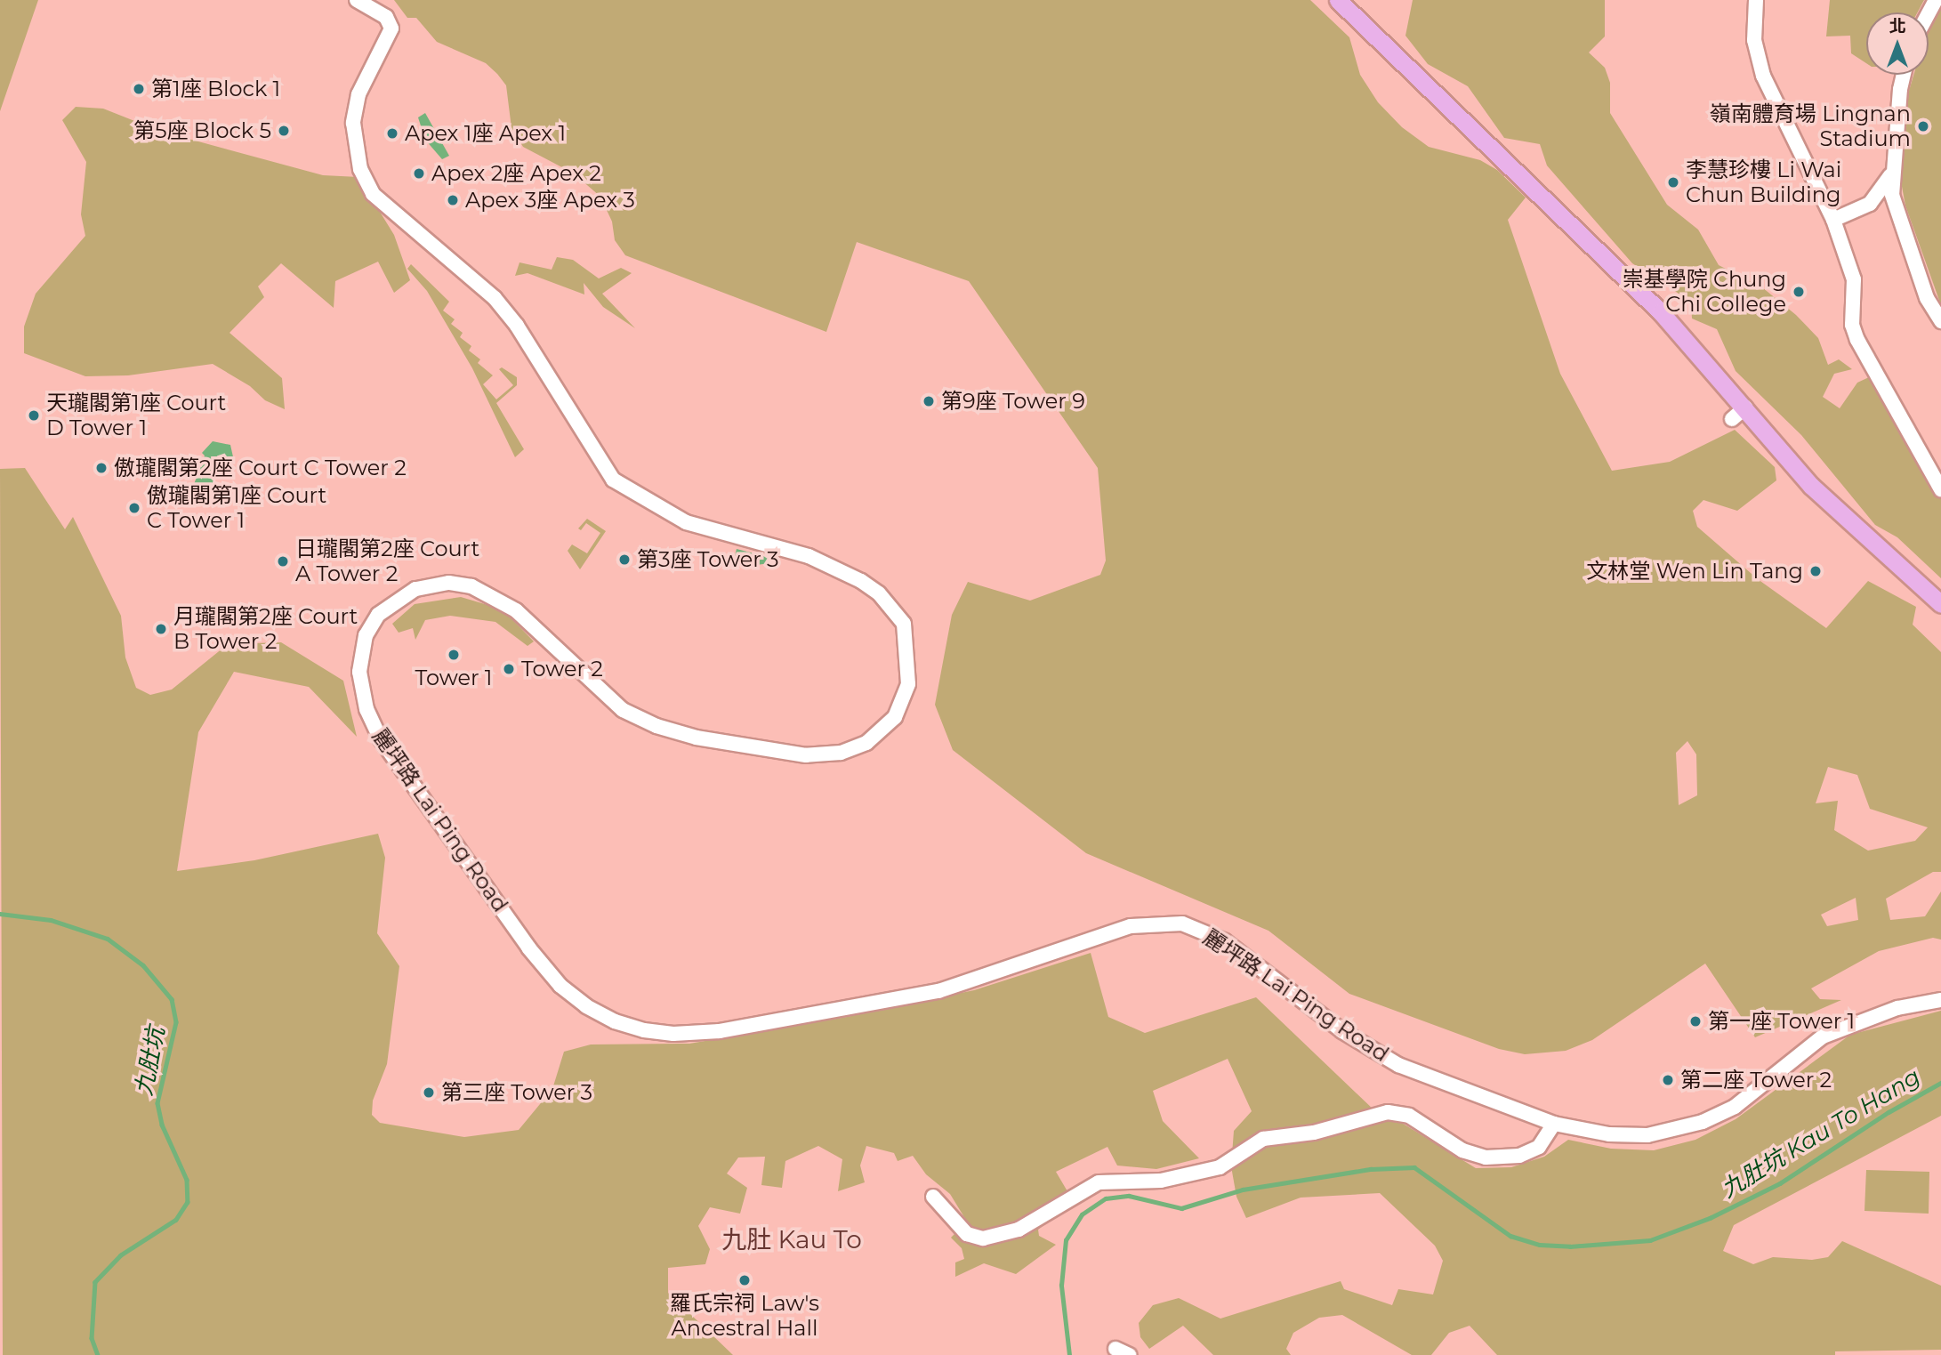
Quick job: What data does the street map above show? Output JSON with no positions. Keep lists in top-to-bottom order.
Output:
{
  "streets": {
    "street": ["麗坪路 Lai Ping Road"]
  },
  "districts": ["九肚 Kau To"],
  "water": ["九肚坑", "九肚坑 Kau To Hang"],
  "places": [
    "第1座 Block 1",
    "嶺南體育場 Lingnan Stadium",
    "第5座 Block 5",
    "Apex 1座 Apex 1",
    "Apex 2座 Apex 2",
    "李慧珍樓 Li Wai Chun Building",
    "Apex 3座 Apex 3",
    "崇基學院 Chung Chi College",
    "第9座 Tower 9",
    "天瓏閣第1座 Court D Tower 1",
    "傲瓏閣第2座 Court C Tower 2",
    "傲瓏閣第1座 Court C Tower 1",
    "第3座 Tower 3",
    "日瓏閣第2座 Court A Tower 2",
    "文林堂 Wen Lin Tang",
    "月瓏閣第2座 Court B Tower 2",
    "Tower 1",
    "Tower 2",
    "第一座 Tower 1",
    "第二座 Tower 2",
    "第三座 Tower 3",
    "羅氏宗祠 Law's Ancestral Hall"
  ],
  "north": "top"
}
